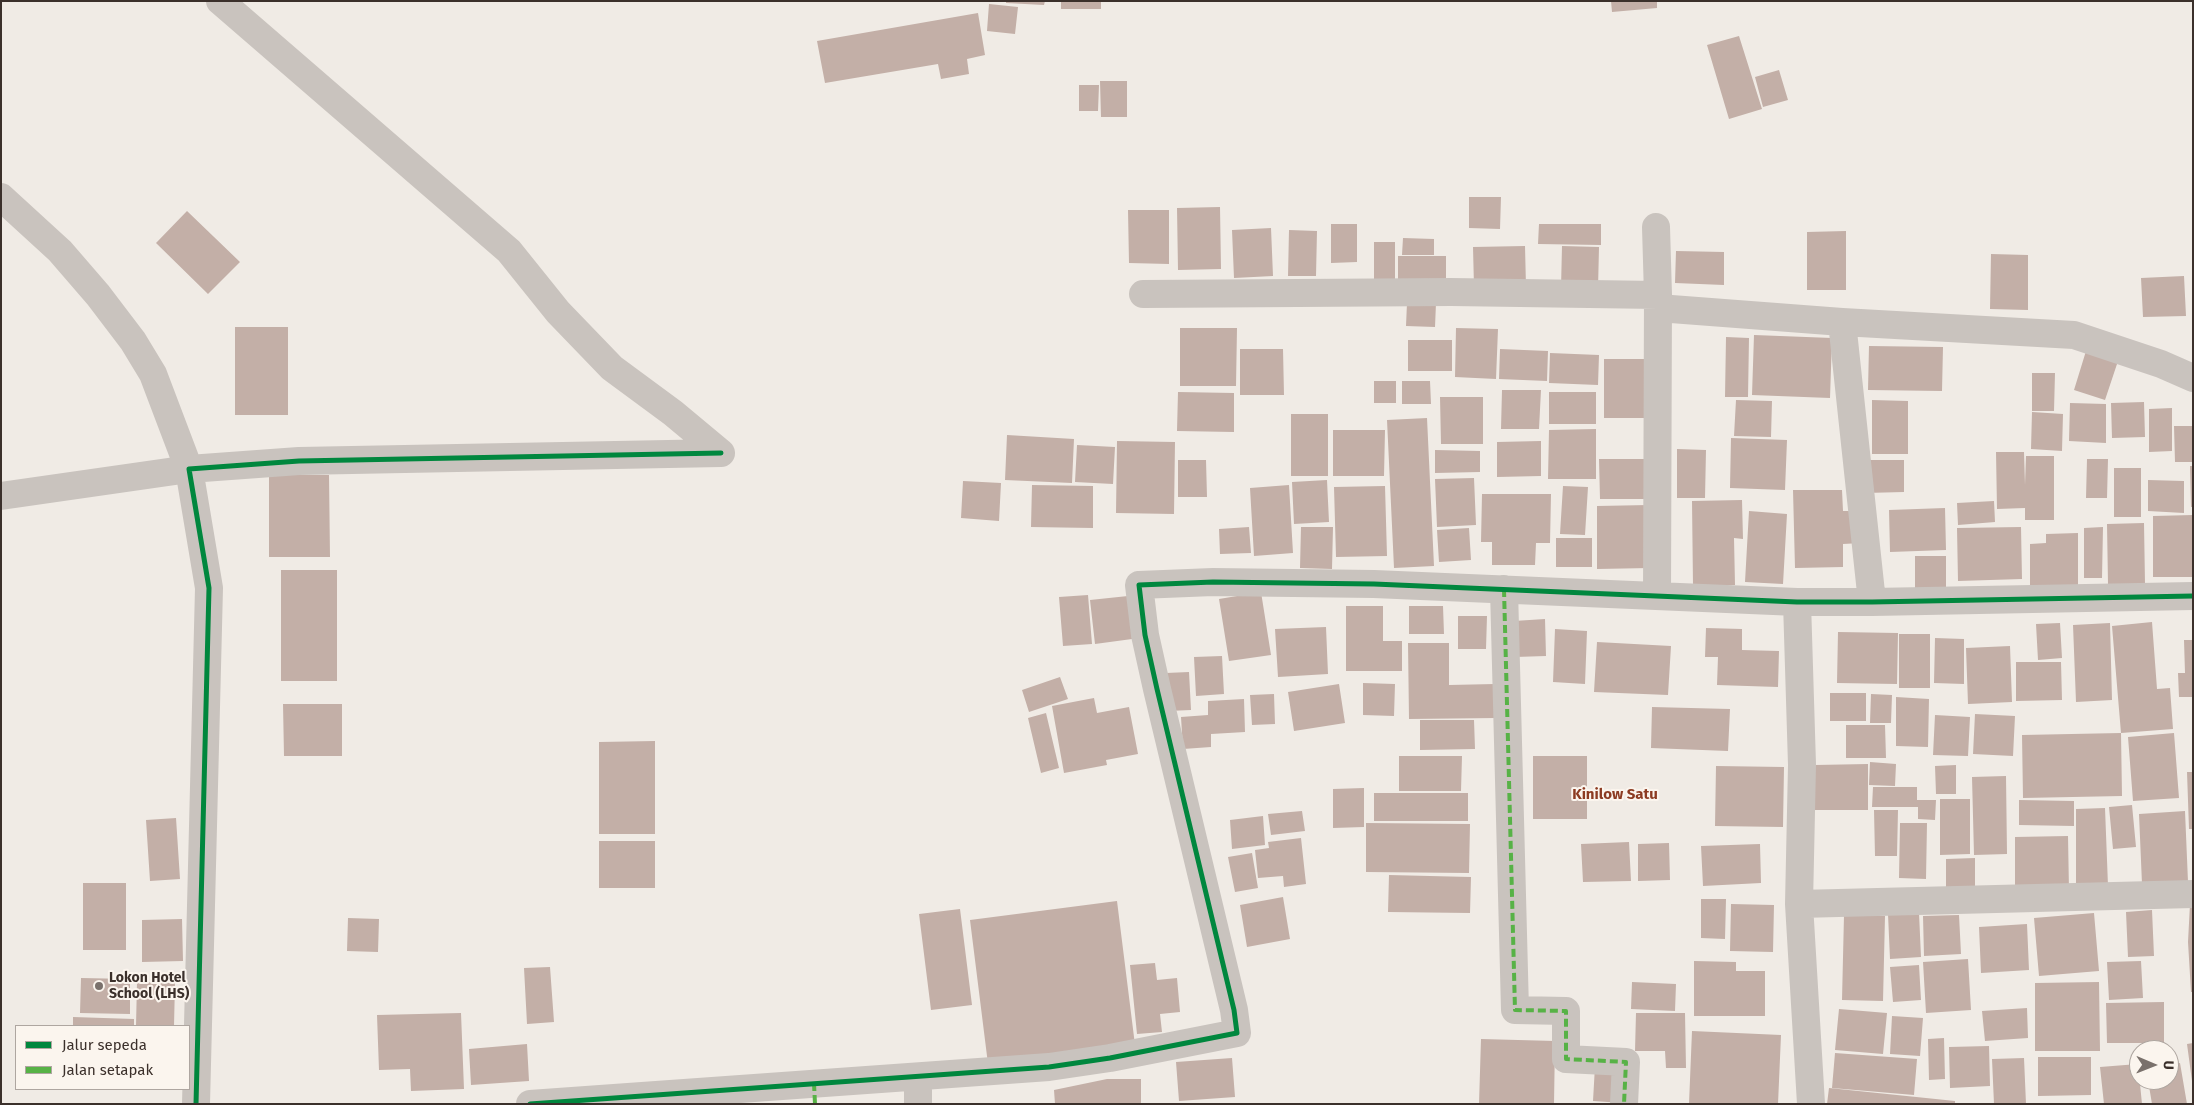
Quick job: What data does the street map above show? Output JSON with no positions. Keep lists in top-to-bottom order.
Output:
{
  "districts": ["Kinilow Satu"],
  "places": ["Lokon Hotel School (LHS)"],
  "legend": ["Jalur sepeda", "Jalan setapak"],
  "north": "right"
}
